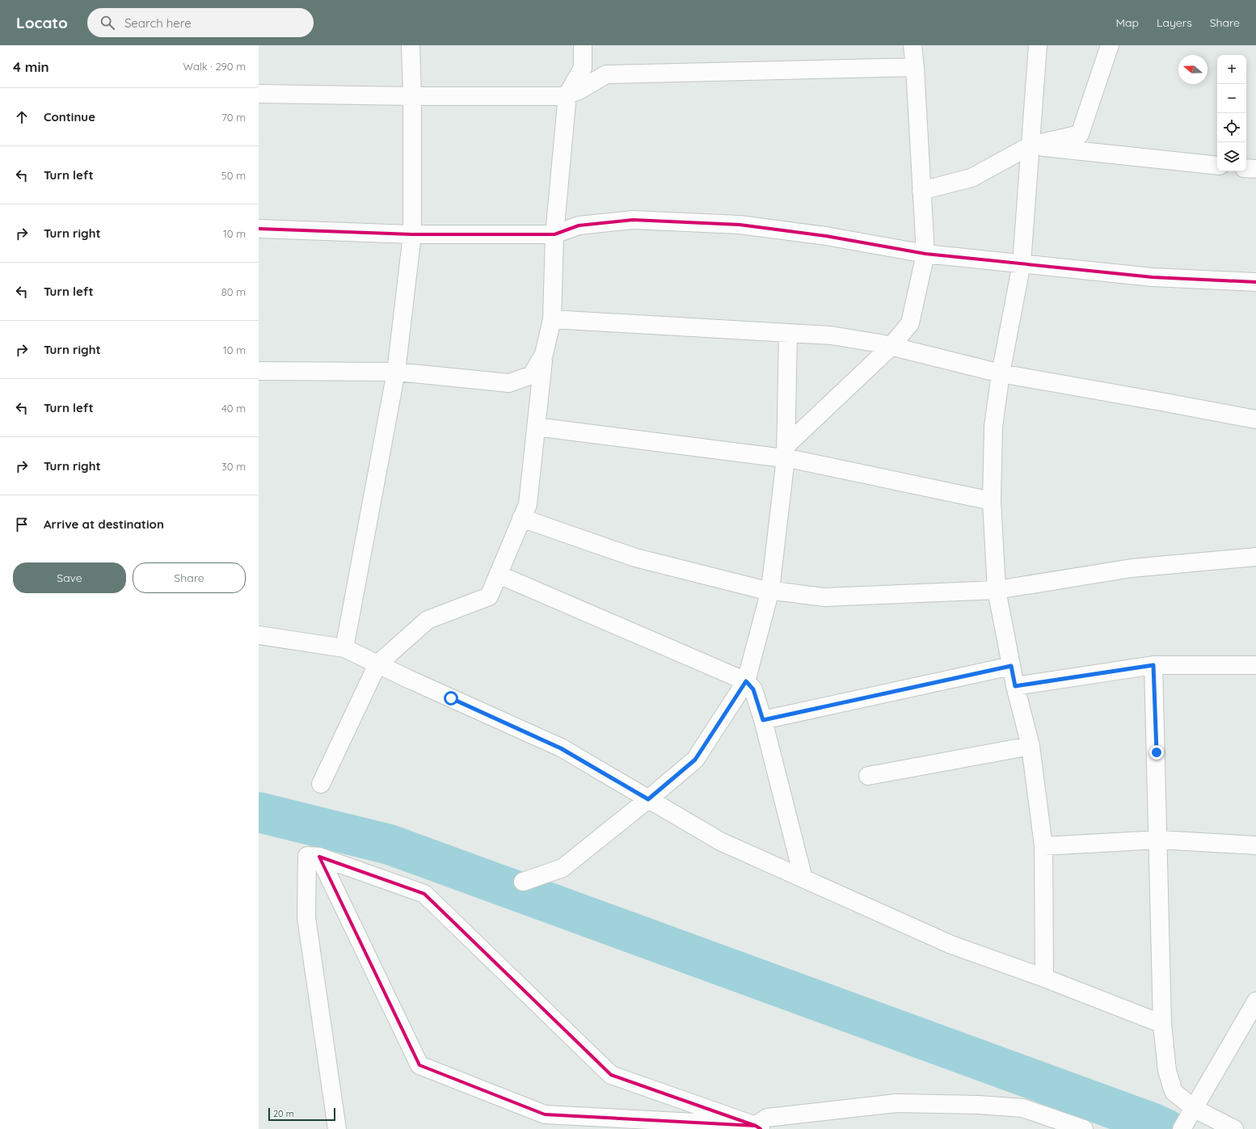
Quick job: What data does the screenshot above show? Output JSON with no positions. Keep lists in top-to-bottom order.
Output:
{
  "scale_bar": "20 m",
  "north": "left",
  "page": {
    "header": "Locato",
    "search": "Search here",
    "nav": ["Map", "Layers", "Share"],
    "heading": ["4 min", "Walk · 290 m"],
    "map_buttons": ["+", "−"],
    "list": [
      ["Continue", "70 m"],
      ["Turn left", "50 m"],
      ["Turn right", "10 m"],
      ["Turn left", "80 m"],
      ["Turn right", "10 m"],
      ["Turn left", "40 m"],
      ["Turn right", "30 m"],
      "Arrive at destination"
    ],
    "buttons": ["Save", "Share"],
    "scale": "20 m"
  }
}
